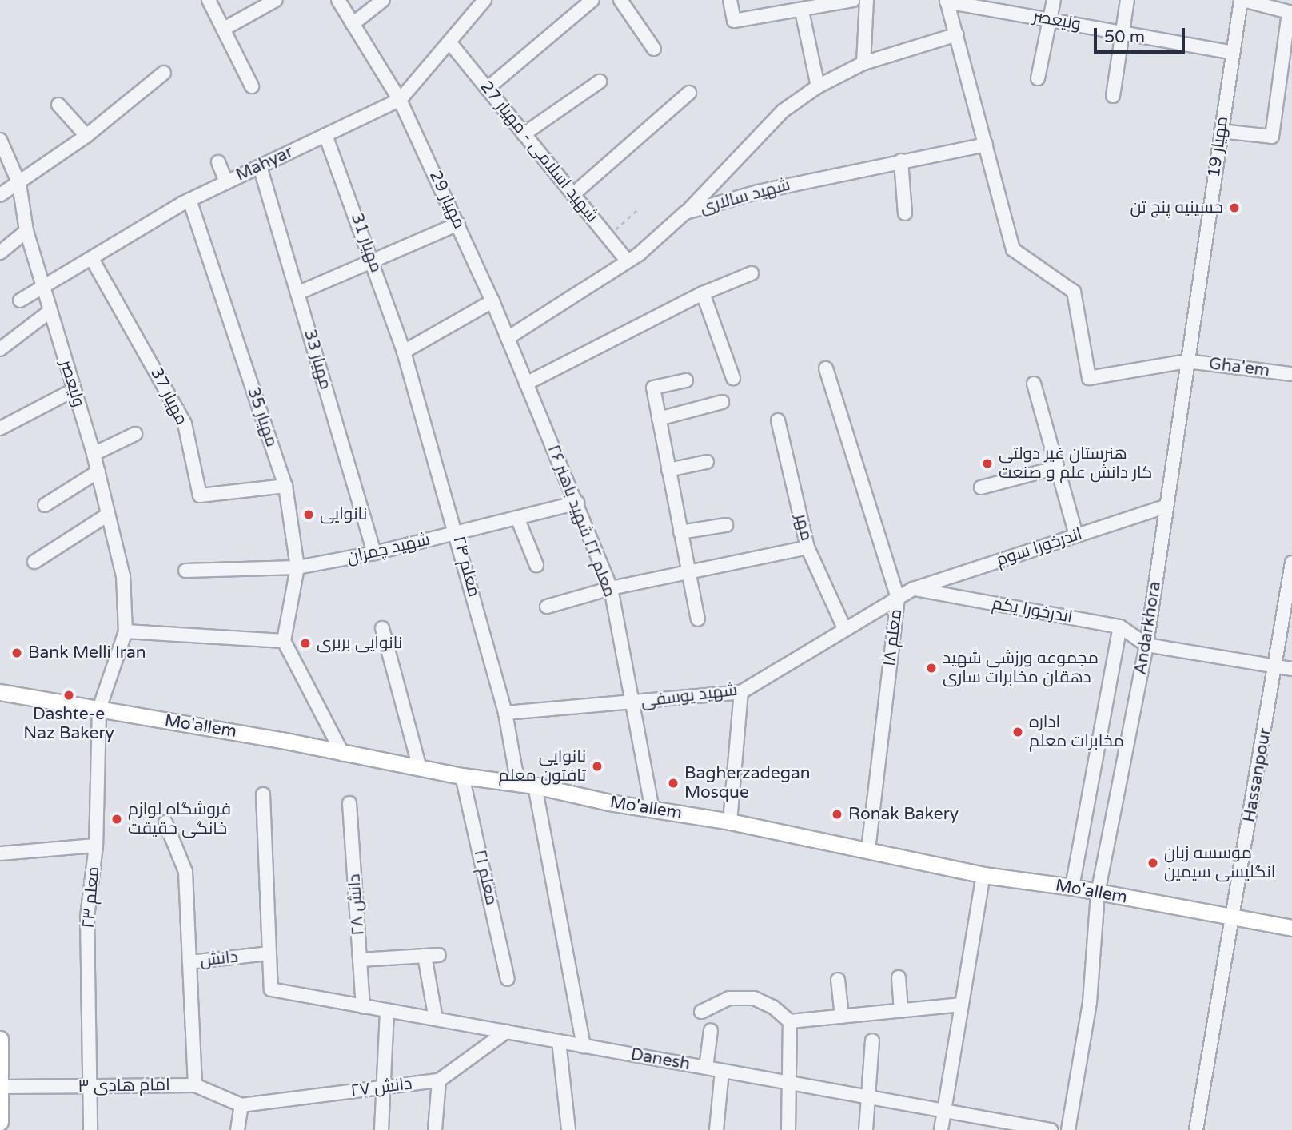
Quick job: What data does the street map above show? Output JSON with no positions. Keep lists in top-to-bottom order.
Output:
{
  "streets": {
    "main road": ["Mo'allem"],
    "street": [
      "ولیعصر",
      "مهیار 19",
      "شهید اسلامی - مهیار 27",
      "Mahyar",
      "شهید سالاری",
      "مهیار 29",
      "مهیار 31",
      "مهیار 33",
      "Gha'em",
      "مهیار 37",
      "مهیار 35",
      "معلم ۲۲ شهید باهنر ۲۶",
      "مهر",
      "اندرخورا سوم",
      "شهید چمران",
      "معلم ۲۴",
      "اندرخورا یکم",
      "Andarkhora",
      "معلم ۱۸",
      "شهید یوسفی",
      "Hassanpour",
      "معلم ۲۱",
      "معلم ۲۳",
      "دانش ۲۸",
      "دانش",
      "Danesh",
      "امام هادی ٣",
      "دانش ۲۷"
    ]
  },
  "crossings": [
    ["ولیعصر", "مهیار 19"],
    ["ولیعصر", "Mahyar"],
    ["ولیعصر", "معلم ۲۳"],
    ["مهیار 19", "Gha'em"],
    ["مهیار 19", "Andarkhora"],
    ["شهید اسلامی - مهیار 27", "Mahyar"],
    ["شهید اسلامی - مهیار 27", "شهید سالاری"],
    ["Mahyar", "مهیار 29"],
    ["Mahyar", "مهیار 31"],
    ["Mahyar", "مهیار 33"],
    ["Mahyar", "مهیار 37"],
    ["Mahyar", "مهیار 35"],
    ["شهید سالاری", "مهیار 29"],
    ["شهید سالاری", "Gha'em"],
    ["شهید سالاری", "معلم ۲۲ شهید باهنر ۲۶"],
    ["مهیار 29", "معلم ۲۲ شهید باهنر ۲۶"],
    ["مهیار 31", "معلم ۲۴"],
    ["مهیار 33", "شهید چمران"],
    ["Gha'em", "Andarkhora"],
    ["مهیار 37", "مهیار 35"],
    ["مهیار 35", "شهید چمران"],
    ["معلم ۲۲ شهید باهنر ۲۶", "شهید چمران"],
    ["معلم ۲۲ شهید باهنر ۲۶", "شهید یوسفی"],
    ["معلم ۲۲ شهید باهنر ۲۶", "Mo'allem"],
    ["مهر", "شهید یوسفی"],
    ["اندرخورا سوم", "اندرخورا یکم"],
    ["اندرخورا سوم", "Andarkhora"],
    ["اندرخورا سوم", "شهید یوسفی"],
    ["شهید چمران", "معلم ۲۴"],
    ["معلم ۲۴", "شهید یوسفی"],
    ["معلم ۲۴", "Mo'allem"],
    ["اندرخورا یکم", "Andarkhora"],
    ["اندرخورا یکم", "شهید یوسفی"],
    ["Andarkhora", "Mo'allem"],
    ["معلم ۱۸", "شهید یوسفی"],
    ["معلم ۱۸", "Mo'allem"],
    ["Mo'allem", "Hassanpour"],
    ["Mo'allem", "معلم ۲۱"],
    ["Mo'allem", "معلم ۲۳"],
    ["معلم ۲۳", "امام هادی ٣"],
    ["دانش ۲۸", "Danesh"],
    ["دانش", "Danesh"],
    ["دانش", "امام هادی ٣"],
    ["Danesh", "دانش ۲۷"],
    ["امام هادی ٣", "دانش ۲۷"]
  ],
  "places": [
    "حسینیه پنج تن",
    "هنرستان غیر دولتی کار دانش علم و صنعت",
    "نانوایی",
    "نانوایی بربری",
    "Bank Melli Iran",
    "مجموعه ورزشی شهید دهقان مخابرات ساری",
    "Dashte-e Naz Bakery",
    "اداره مخابرات معلم",
    "نانوایی تافتون معلم",
    "Bagherzadegan Mosque",
    "Ronak Bakery",
    "فروشگاه لوازم خانگی حقیقت",
    "موسسه زبان انگلیسی سیمین"
  ],
  "scale_bar": "50 m"
}
